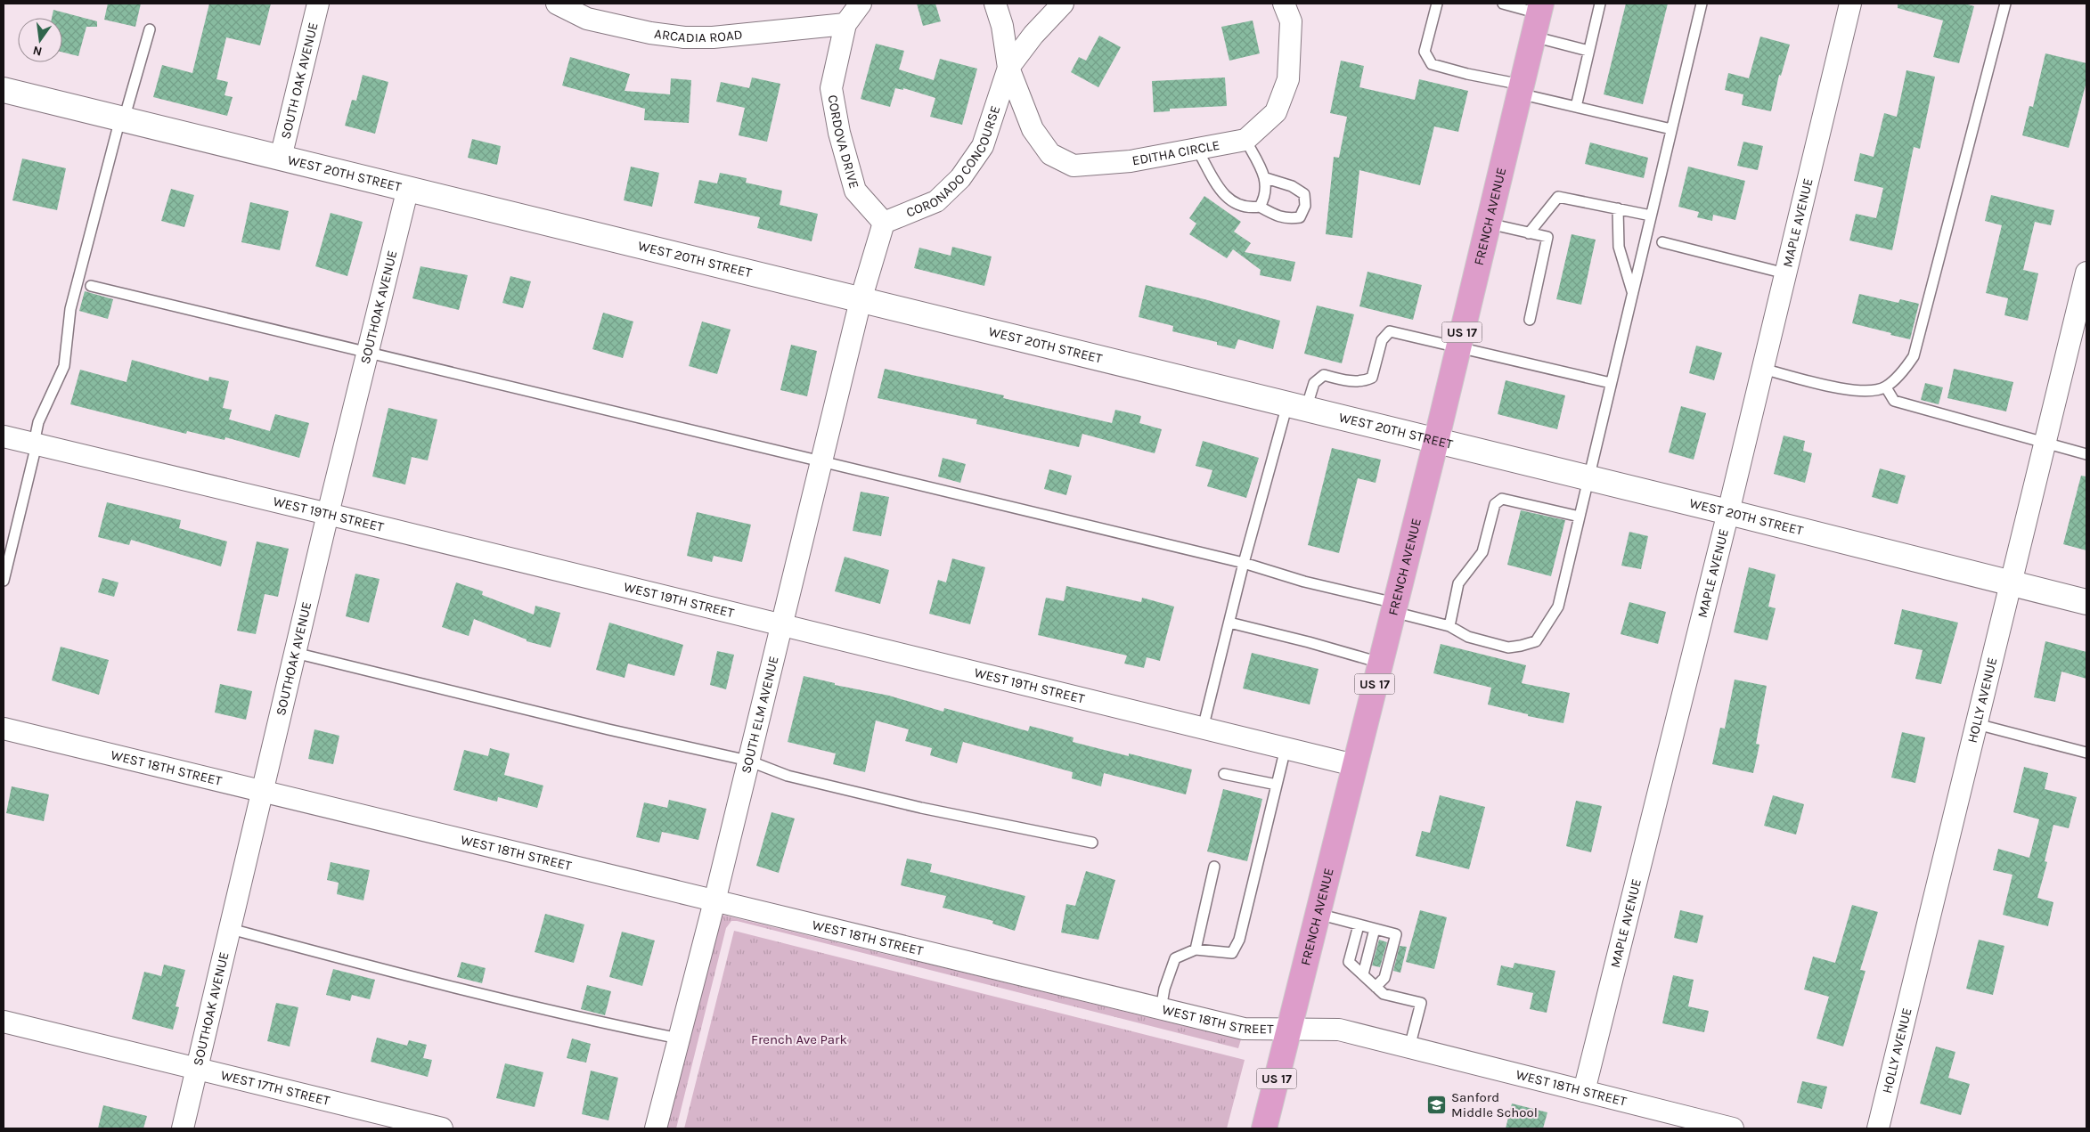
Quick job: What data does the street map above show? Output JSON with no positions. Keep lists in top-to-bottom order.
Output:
{
  "streets": {
    "main road": ["FRENCH AVENUE", "US 17"],
    "street": [
      "ARCADIA ROAD",
      "SOUTH OAK AVENUE",
      "CORDOVA DRIVE",
      "EDITHA CIRCLE",
      "CORONADO CONCOURSE",
      "WEST 20TH STREET",
      "MAPLE AVENUE",
      "SOUTHOAK AVENUE",
      "WEST 19TH STREET",
      "HOLLY AVENUE",
      "SOUTH ELM AVENUE",
      "WEST 18TH STREET",
      "WEST 17TH STREET"
    ]
  },
  "crossings": [
    ["ARCADIA ROAD", "CORDOVA DRIVE"],
    ["SOUTH OAK AVENUE", "WEST 20TH STREET"],
    ["CORDOVA DRIVE", "CORONADO CONCOURSE"],
    ["EDITHA CIRCLE", "CORONADO CONCOURSE"],
    ["CORONADO CONCOURSE", "WEST 20TH STREET"],
    ["CORONADO CONCOURSE", "SOUTH ELM AVENUE"],
    ["WEST 20TH STREET", "FRENCH AVENUE"],
    ["WEST 20TH STREET", "MAPLE AVENUE"],
    ["WEST 20TH STREET", "SOUTHOAK AVENUE"],
    ["WEST 20TH STREET", "HOLLY AVENUE"],
    ["WEST 20TH STREET", "SOUTH ELM AVENUE"],
    ["FRENCH AVENUE", "WEST 19TH STREET"],
    ["FRENCH AVENUE", "WEST 18TH STREET"],
    ["MAPLE AVENUE", "WEST 18TH STREET"],
    ["SOUTHOAK AVENUE", "WEST 19TH STREET"],
    ["SOUTHOAK AVENUE", "WEST 18TH STREET"],
    ["SOUTHOAK AVENUE", "WEST 17TH STREET"],
    ["WEST 19TH STREET", "SOUTH ELM AVENUE"],
    ["SOUTH ELM AVENUE", "WEST 18TH STREET"]
  ],
  "parks": ["French Ave Park"],
  "places": {
    "school or university": ["Sanford Middle School"]
  },
  "north": "bottom"
}
